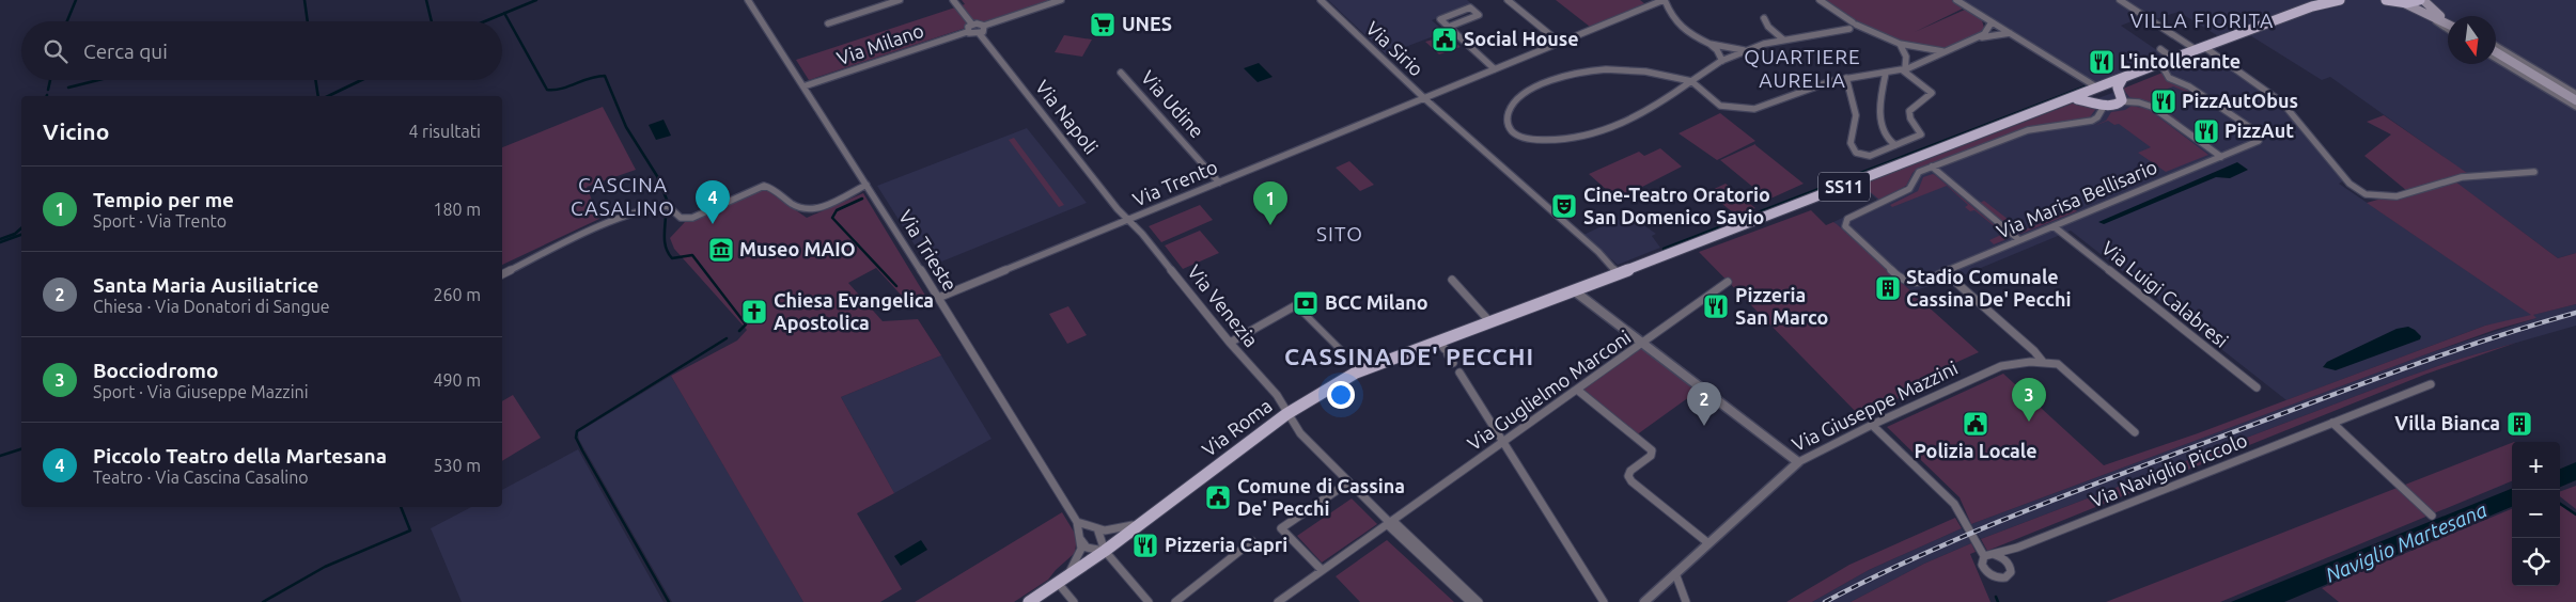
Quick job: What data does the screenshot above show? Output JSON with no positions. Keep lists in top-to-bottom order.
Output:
{
  "streets": {
    "main road": ["SS11", "Via Roma"],
    "street": [
      "Via Milano",
      "Via Sirio",
      "Via Udine",
      "Via Napoli",
      "Via Trento",
      "Via Marisa Bellisario",
      "Via Trieste",
      "Via Luigi Calabresi",
      "Via Venezia",
      "Via Guglielmo Marconi",
      "Via Giuseppe Mazzini",
      "Via Naviglio Piccolo"
    ]
  },
  "crossings": [
    ["Via Milano", "Via Trieste"],
    ["Via Sirio", "Via Trento"],
    ["Via Udine", "Via Trento"],
    ["Via Napoli", "Via Trento"],
    ["Via Napoli", "Via Venezia"],
    ["Via Trento", "Via Trieste"],
    ["Via Trento", "Via Venezia"],
    ["SS11", "Via Roma"],
    ["Via Marisa Bellisario", "Via Luigi Calabresi"],
    ["Via Venezia", "Via Guglielmo Marconi"],
    ["Via Venezia", "Via Roma"]
  ],
  "districts": [
    "VILLA FIORITA",
    "QUARTIERE AURELIA",
    "CASCINA CASALINO",
    "SITO",
    "CASSINA DE' PECCHI"
  ],
  "water": ["Naviglio Martesana"],
  "places": {
    "supermarket": ["UNES"],
    "public building": ["Social House", "Polizia Locale", "Comune di Cassina De' Pecchi"],
    "restaurant": [
      "L'intollerante",
      "PizzAutObus",
      "PizzAut",
      "Pizzeria San Marco",
      "Pizzeria Capri"
    ],
    "theatre": ["Cine-Teatro Oratorio San Domenico Savio"],
    "museum": ["Museo MAIO"],
    "building": ["Stadio Comunale Cassina De' Pecchi", "Villa Bianca"],
    "bank": ["BCC Milano"],
    "church": ["Chiesa Evangelica Apostolica"]
  },
  "north": "bottom",
  "page": {
    "search": "Cerca qui",
    "heading": ["Vicino", "4 risultati"],
    "list": [
      {
        "mark": "1",
        "name": "Tempio per me",
        "note": "Sport · Via Trento",
        "value": "180 m"
      },
      {
        "mark": "2",
        "name": "Santa Maria Ausiliatrice",
        "note": "Chiesa · Via Donatori di Sangue",
        "value": "260 m"
      },
      {
        "mark": "3",
        "name": "Bocciodromo",
        "note": "Sport · Via Giuseppe Mazzini",
        "value": "490 m"
      },
      {
        "mark": "4",
        "name": "Piccolo Teatro della Martesana",
        "note": "Teatro · Via Cascina Casalino",
        "value": "530 m"
      }
    ],
    "pins": [
      "4",
      "1",
      "3",
      "2"
    ],
    "map_buttons": ["+", "−"]
  }
}
